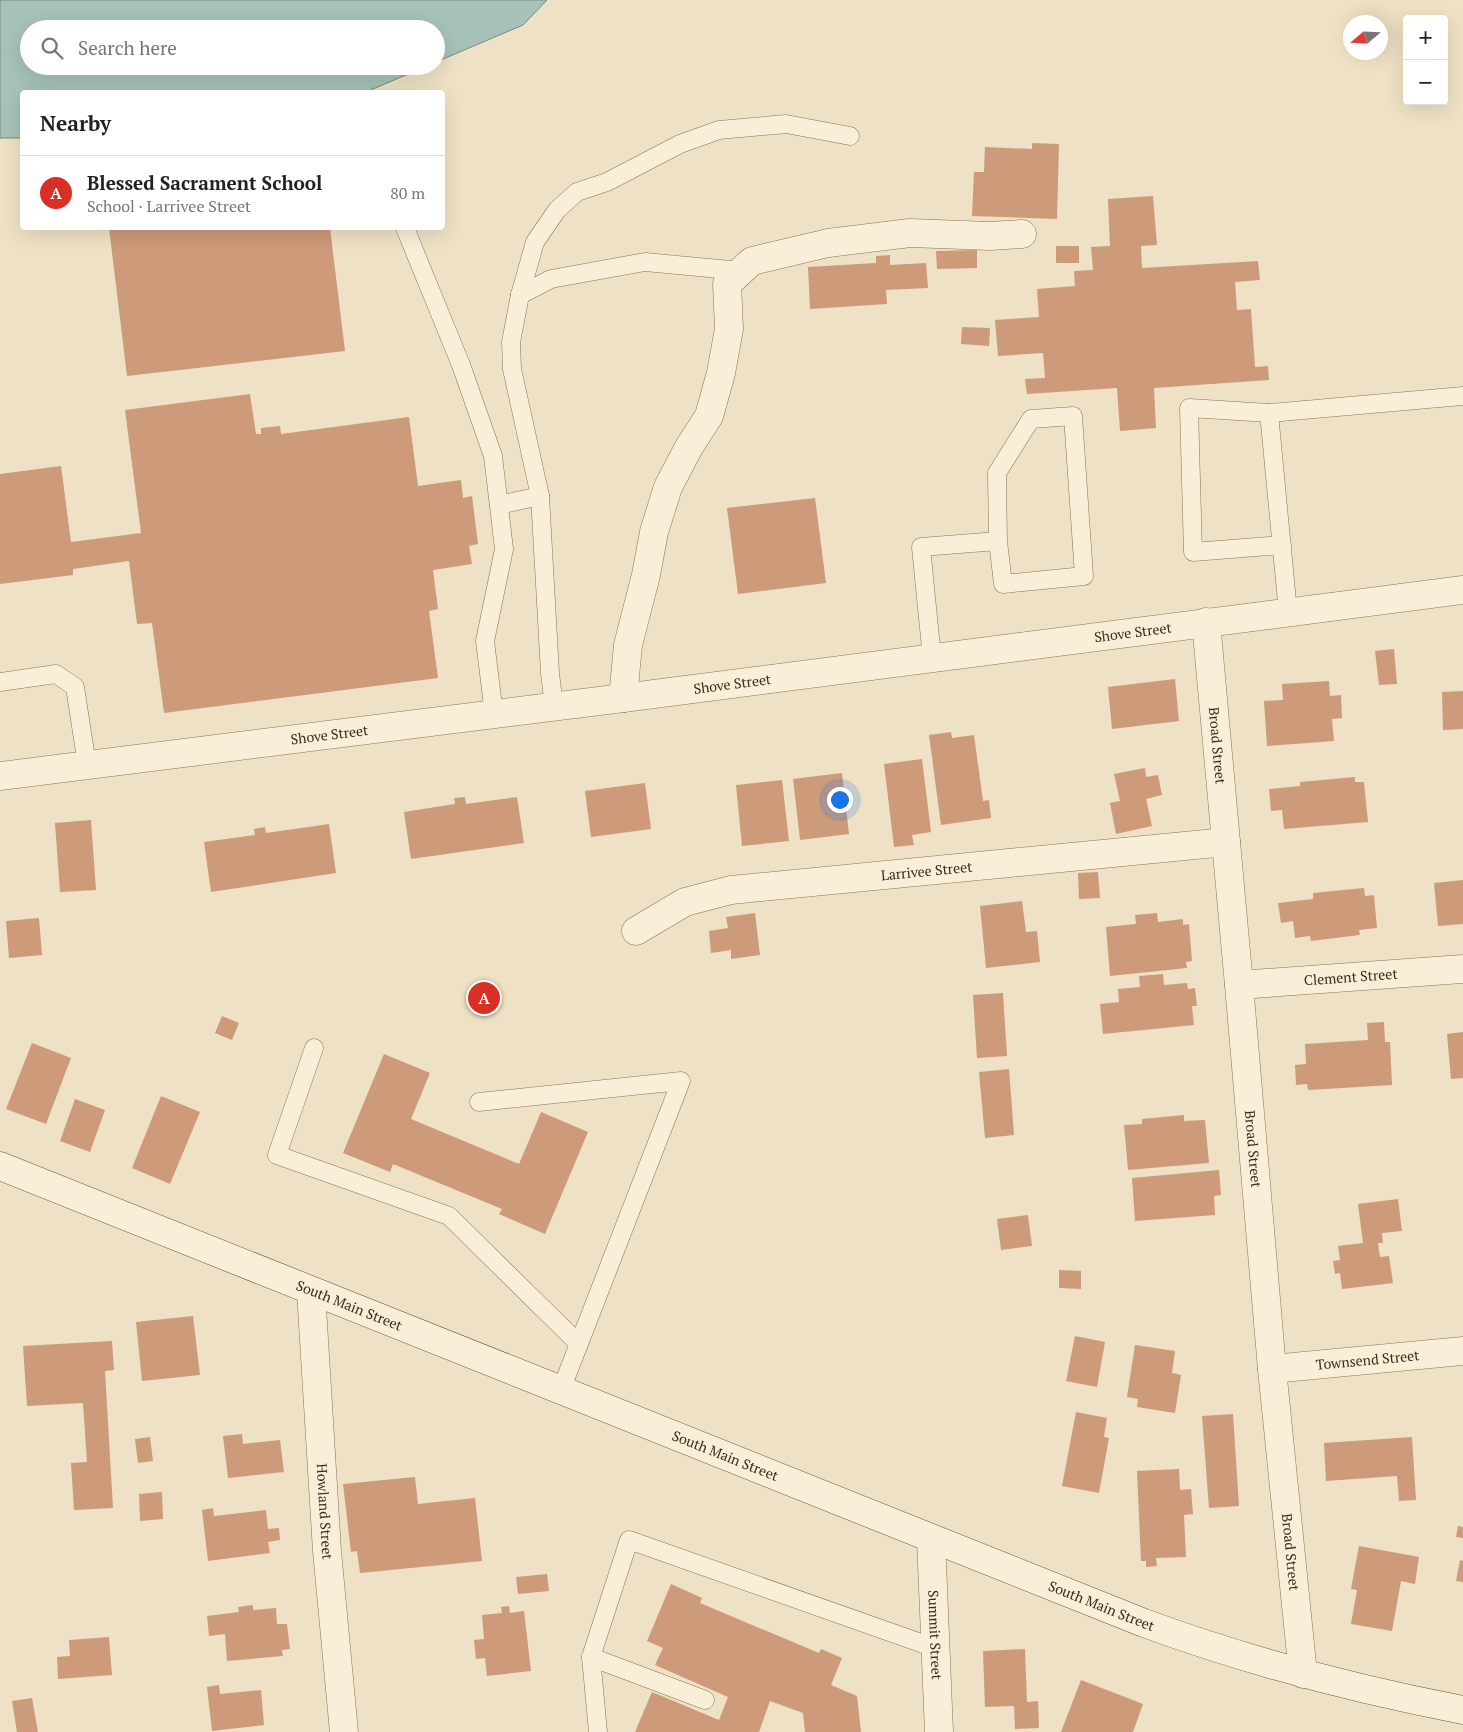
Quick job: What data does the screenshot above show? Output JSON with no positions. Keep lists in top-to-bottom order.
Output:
{
  "streets": {
    "street": [
      "Shove Street",
      "Broad Street",
      "Larrivee Street",
      "Clement Street",
      "South Main Street",
      "Townsend Street",
      "Howland Street",
      "Summit Street"
    ]
  },
  "crossings": [
    ["Shove Street", "Broad Street"],
    ["Broad Street", "Larrivee Street"],
    ["Broad Street", "Clement Street"],
    ["Broad Street", "South Main Street"],
    ["Broad Street", "Townsend Street"],
    ["South Main Street", "Howland Street"],
    ["South Main Street", "Summit Street"]
  ],
  "north": "left",
  "page": {
    "map_buttons": ["+", "−"],
    "search": "Search here",
    "heading": "Nearby",
    "list": [
      {
        "mark": "A",
        "name": "Blessed Sacrament School",
        "note": "School · Larrivee Street",
        "value": "80 m"
      }
    ],
    "pins": "A"
  }
}
